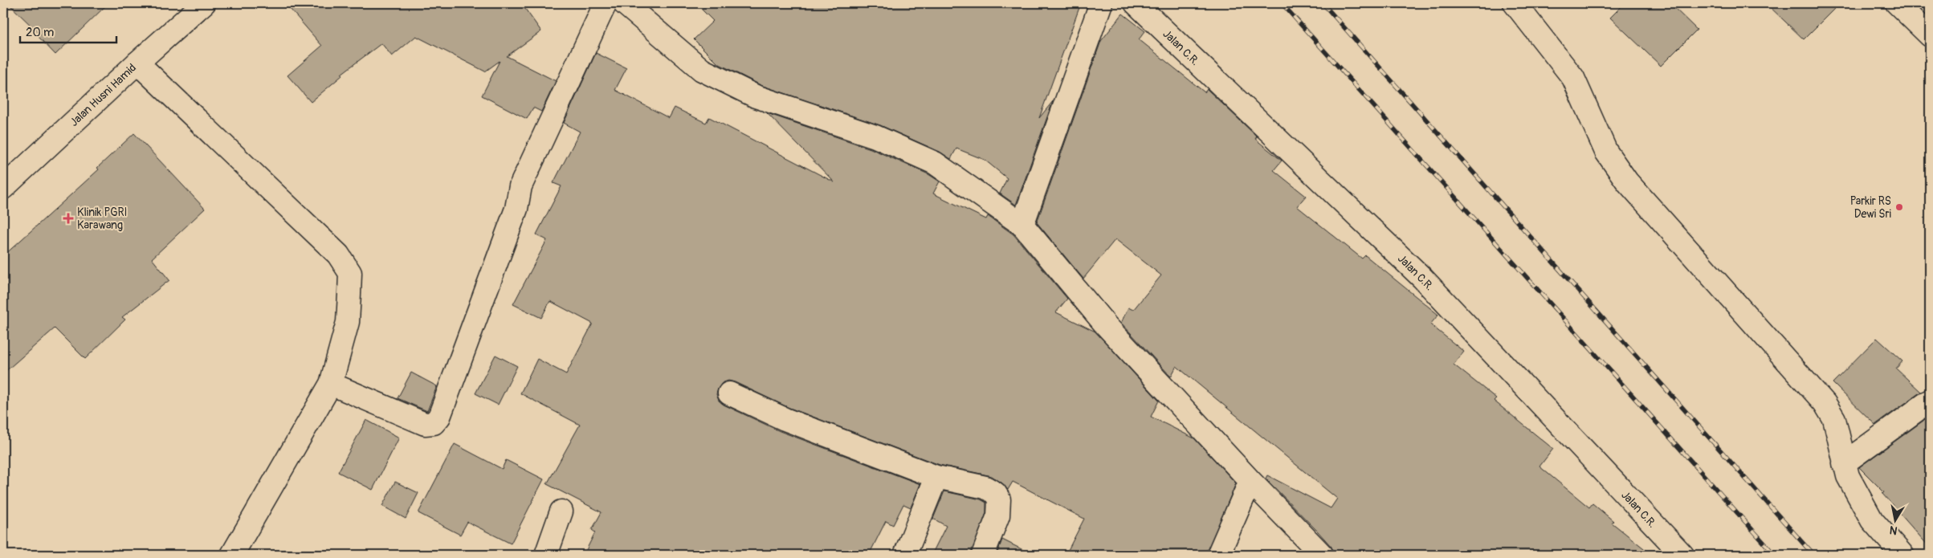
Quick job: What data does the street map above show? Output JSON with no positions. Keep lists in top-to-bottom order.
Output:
{
  "streets": {
    "street": ["Jalan C.R.", "Jalan Husni Hamid"]
  },
  "places": {
    "other": ["Parkir RS Dewi Sri"],
    "health": ["Klinik PGRI Karawang"]
  },
  "scale_bar": "20 m",
  "north": "bottom"
}
